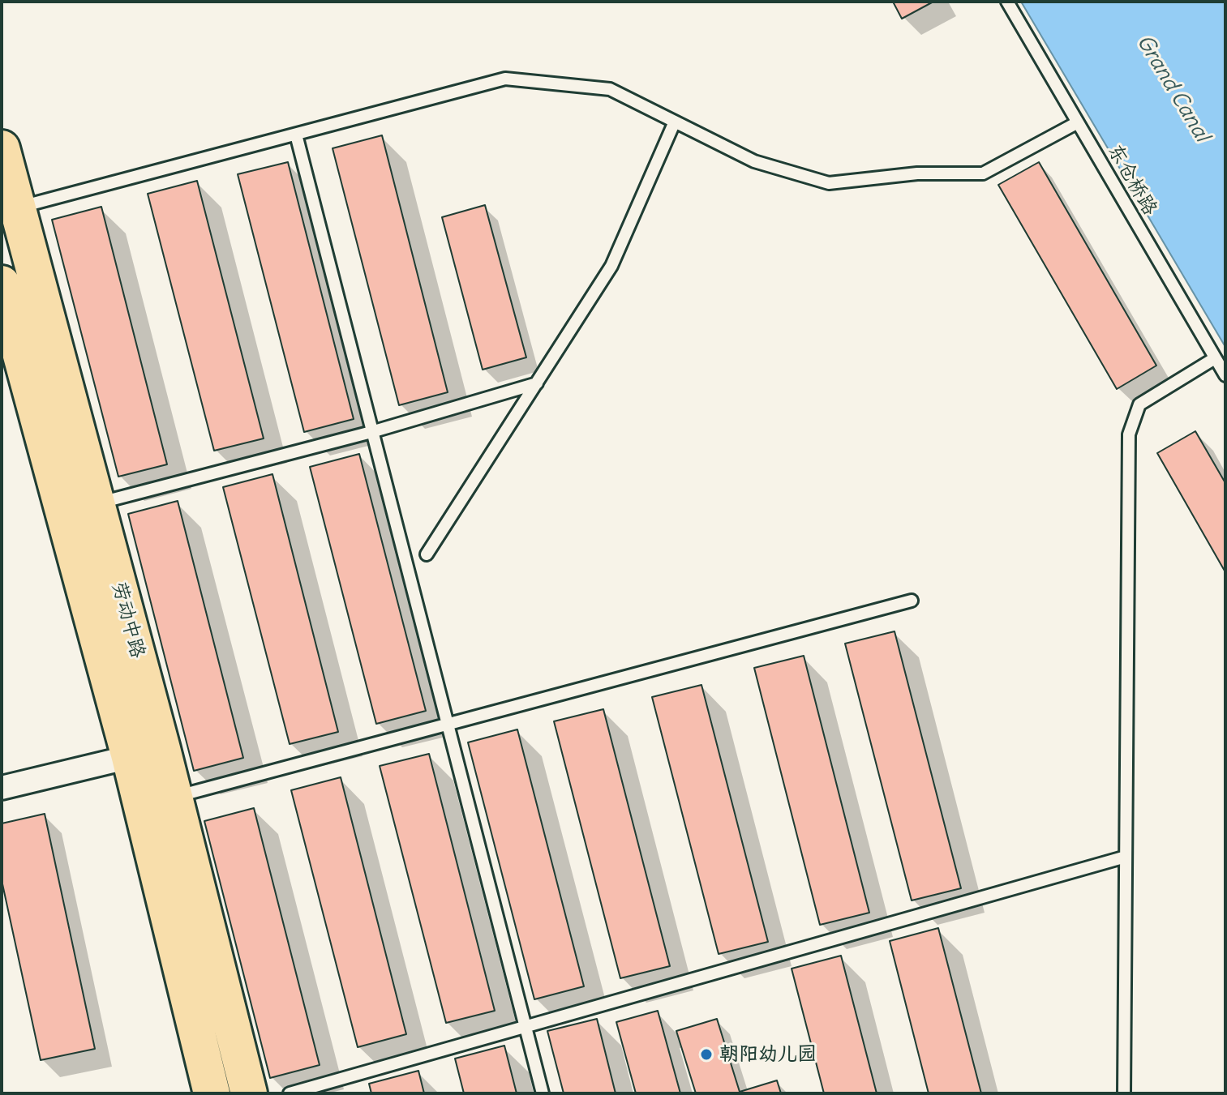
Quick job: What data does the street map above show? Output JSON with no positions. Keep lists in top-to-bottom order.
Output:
{
  "streets": {
    "main road": ["劳动中路"],
    "lane": ["东仓桥路"]
  },
  "water": ["Grand Canal"],
  "places": ["朝阳幼儿园"]
}
